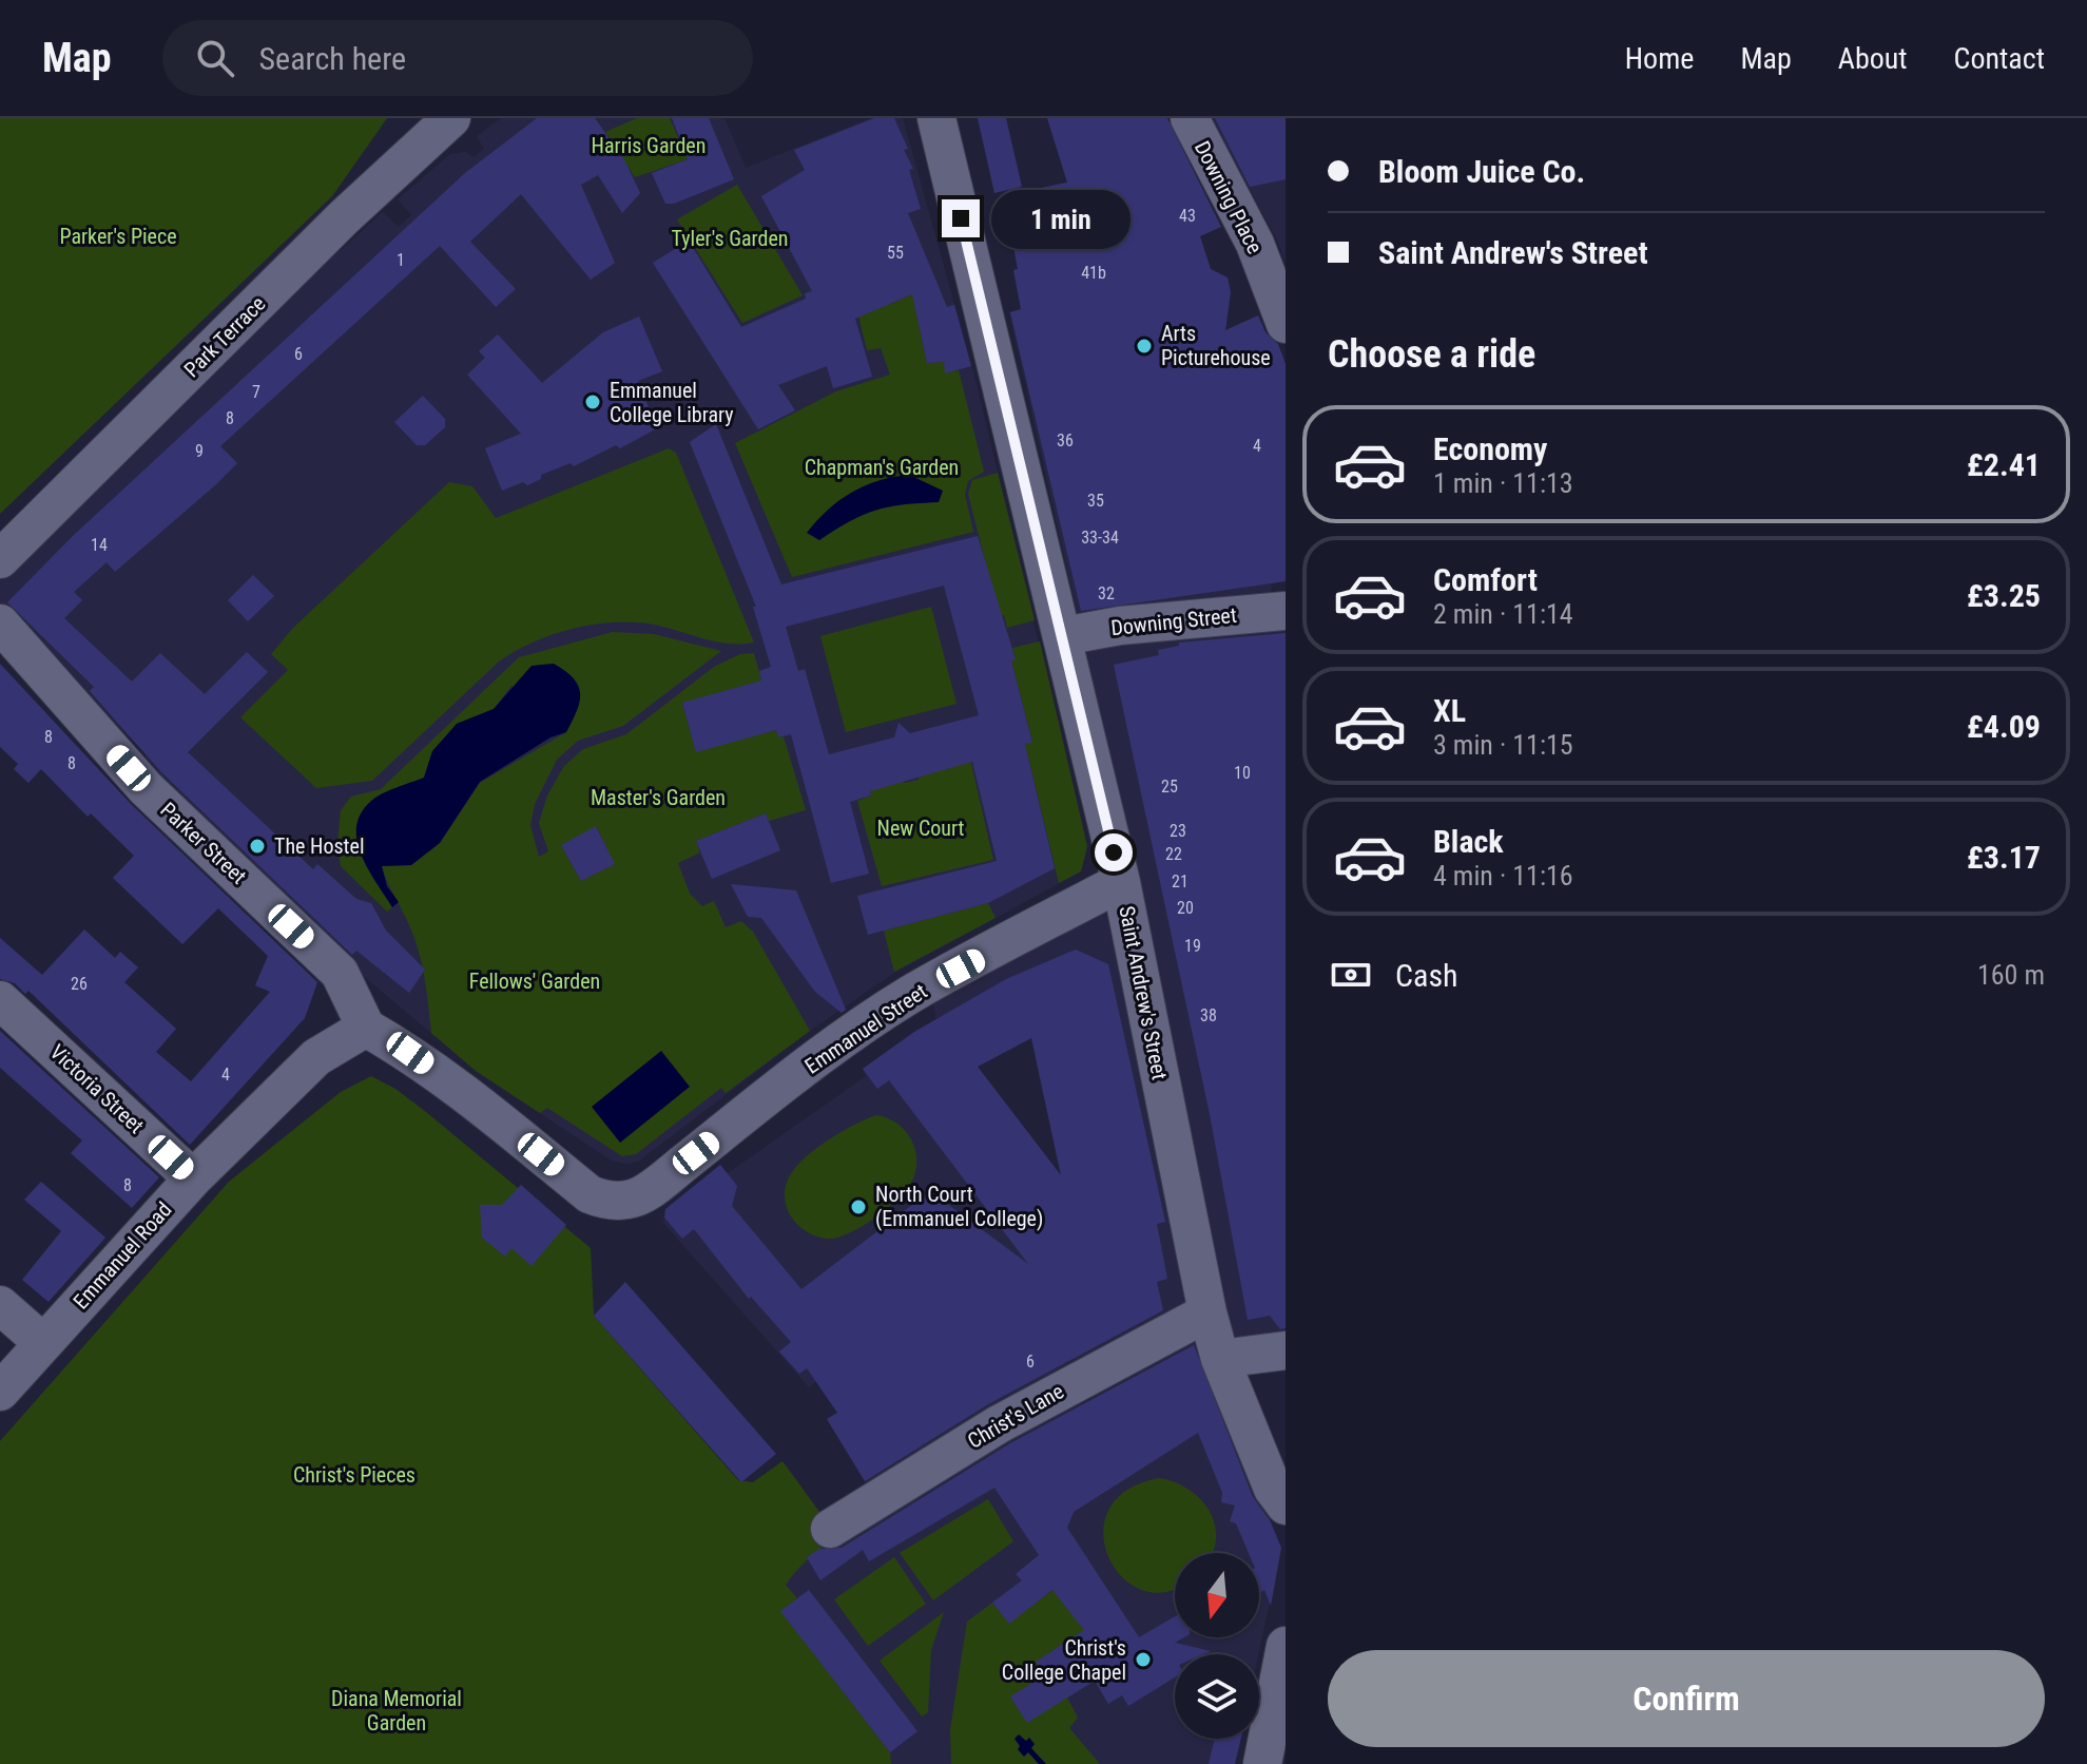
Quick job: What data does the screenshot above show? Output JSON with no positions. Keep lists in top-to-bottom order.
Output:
{
  "streets": {
    "street": [
      "Downing Place",
      "Park Terrace",
      "Downing Street",
      "Parker Street",
      "Saint Andrew's Street",
      "Emmanuel Street",
      "Victoria Street",
      "Emmanuel Road",
      "Christ's Lane"
    ]
  },
  "crossings": [
    ["Downing Street", "Saint Andrew's Street"],
    ["Parker Street", "Emmanuel Street"],
    ["Parker Street", "Emmanuel Road"],
    ["Saint Andrew's Street", "Emmanuel Street"],
    ["Saint Andrew's Street", "Christ's Lane"],
    ["Emmanuel Street", "Emmanuel Road"],
    ["Victoria Street", "Emmanuel Road"]
  ],
  "parks": [
    "Harris Garden",
    "Parker's Piece",
    "Tyler's Garden",
    "Chapman's Garden",
    "Master's Garden",
    "New Court",
    "Fellows' Garden",
    "Christ's Pieces",
    "Diana Memorial Garden"
  ],
  "places": [
    "Arts Picturehouse",
    "Emmanuel College Library",
    "The Hostel",
    "North Court (Emmanuel College)",
    "Christ's College Chapel"
  ],
  "house_numbers": [
    "43",
    "55",
    "1",
    "41b",
    "6",
    "7",
    "8",
    "36",
    "4",
    "9",
    "35",
    "33-34",
    "14",
    "32",
    "8",
    "8",
    "10",
    "25",
    "23",
    "22",
    "21",
    "20",
    "19",
    "26",
    "38",
    "4",
    "8",
    "6"
  ],
  "north": "bottom",
  "page": {
    "header": "Map",
    "search": "Search here",
    "nav": [
      "Home",
      "Map",
      "About",
      "Contact"
    ],
    "banner": ["Bloom Juice Co.", "Saint Andrew's Street"],
    "bubble": "1 min",
    "heading": "Choose a ride",
    "list": [
      {
        "name": "Economy",
        "note": "1 min · 11:13",
        "value": "£2.41"
      },
      {
        "name": "Comfort",
        "note": "2 min · 11:14",
        "value": "£3.25"
      },
      {
        "name": "XL",
        "note": "3 min · 11:15",
        "value": "£4.09"
      },
      {
        "name": "Black",
        "note": "4 min · 11:16",
        "value": "£3.17"
      }
    ],
    "pay": ["Cash", "160 m"],
    "buttons": "Confirm"
  }
}
